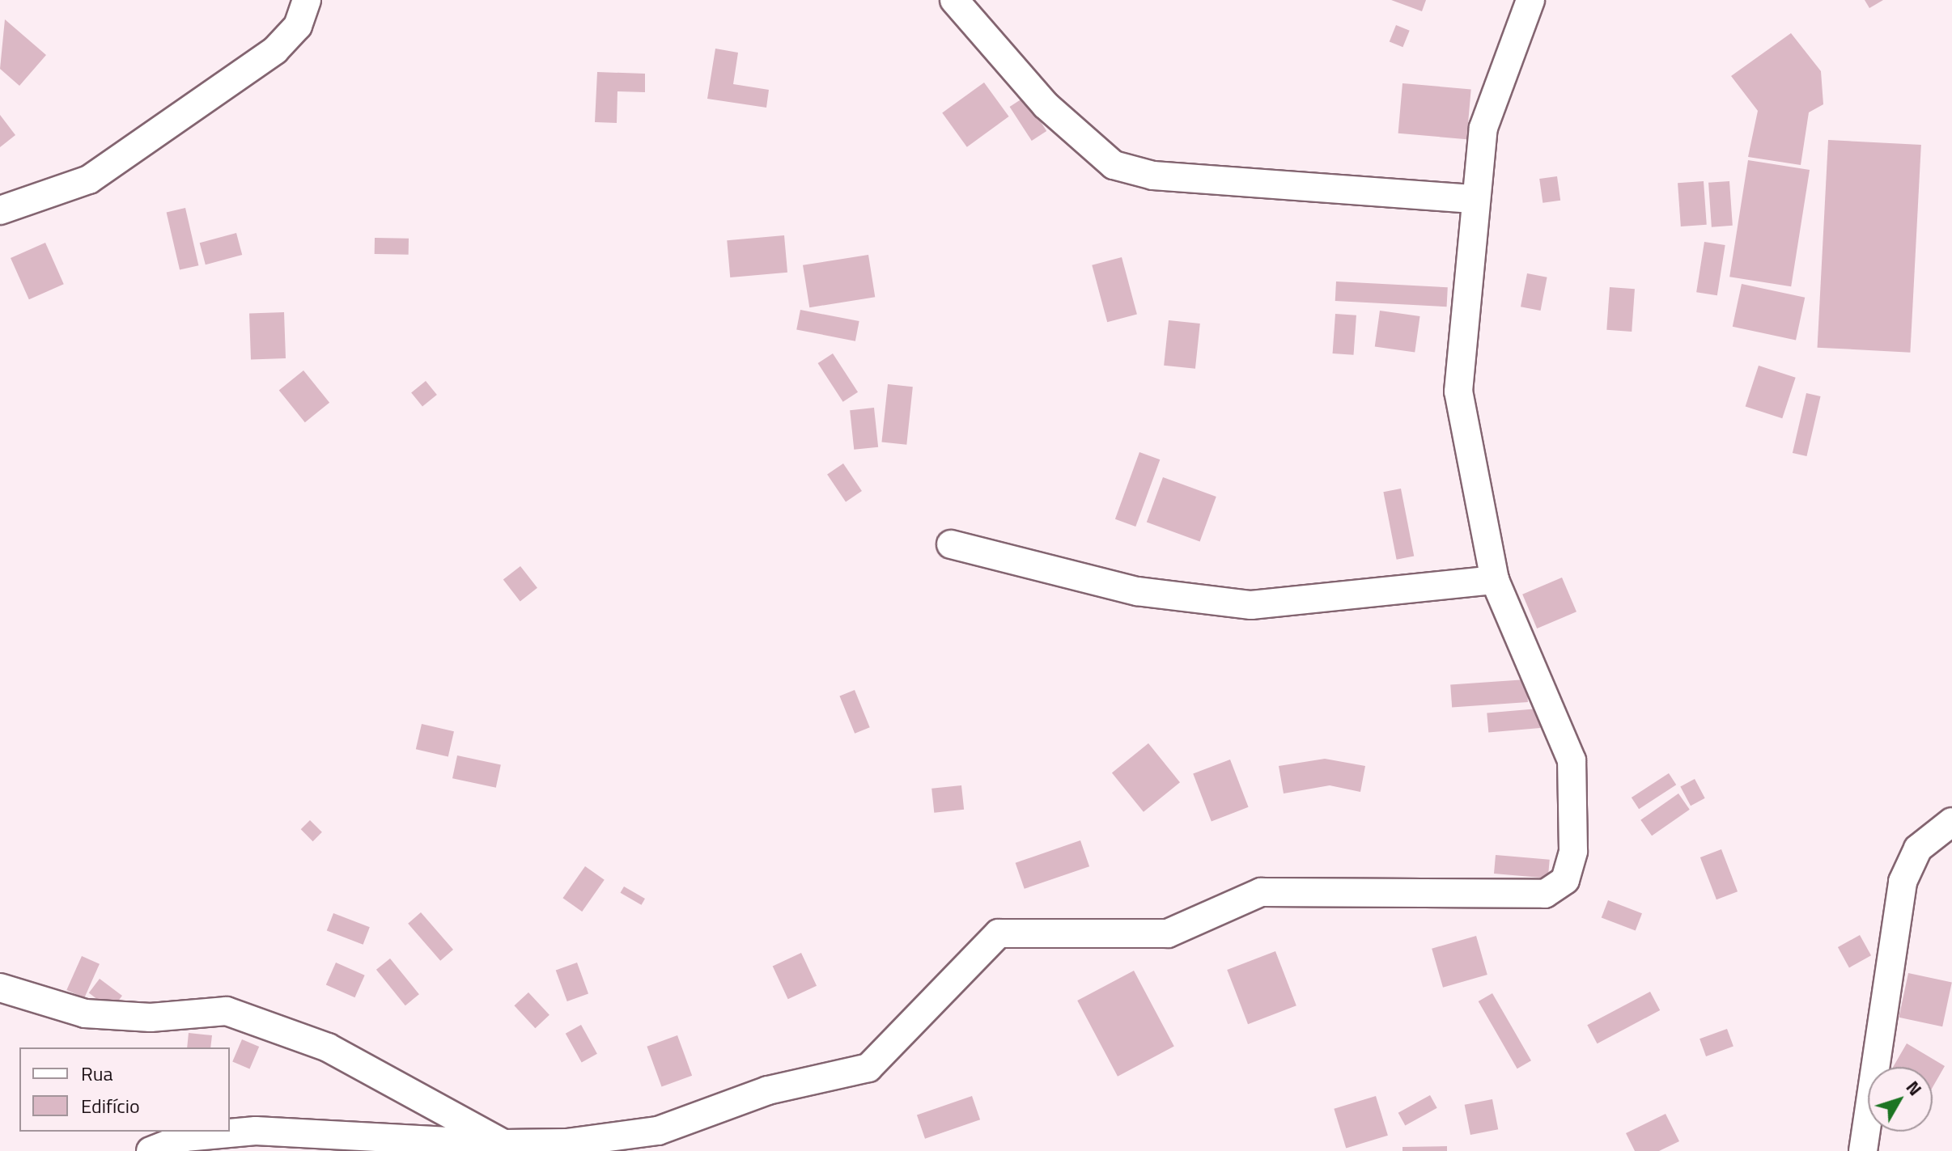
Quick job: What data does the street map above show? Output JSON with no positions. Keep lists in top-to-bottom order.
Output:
{
  "legend": ["Rua", "Edifício"],
  "north": "top right"
}
